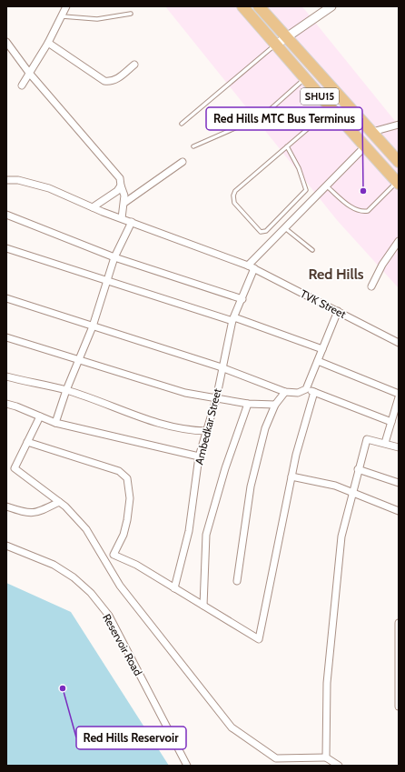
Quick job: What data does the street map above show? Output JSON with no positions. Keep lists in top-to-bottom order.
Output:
{
  "streets": {
    "main road": ["SHU15"],
    "street": ["TVK Street", "Ambedkar Street", "Reservoir Road"]
  },
  "crossings": [
    ["TVK Street", "Ambedkar Street"]
  ],
  "districts": ["Red Hills"],
  "places": ["Red Hills MTC Bus Terminus", "Red Hills Reservoir"]
}
